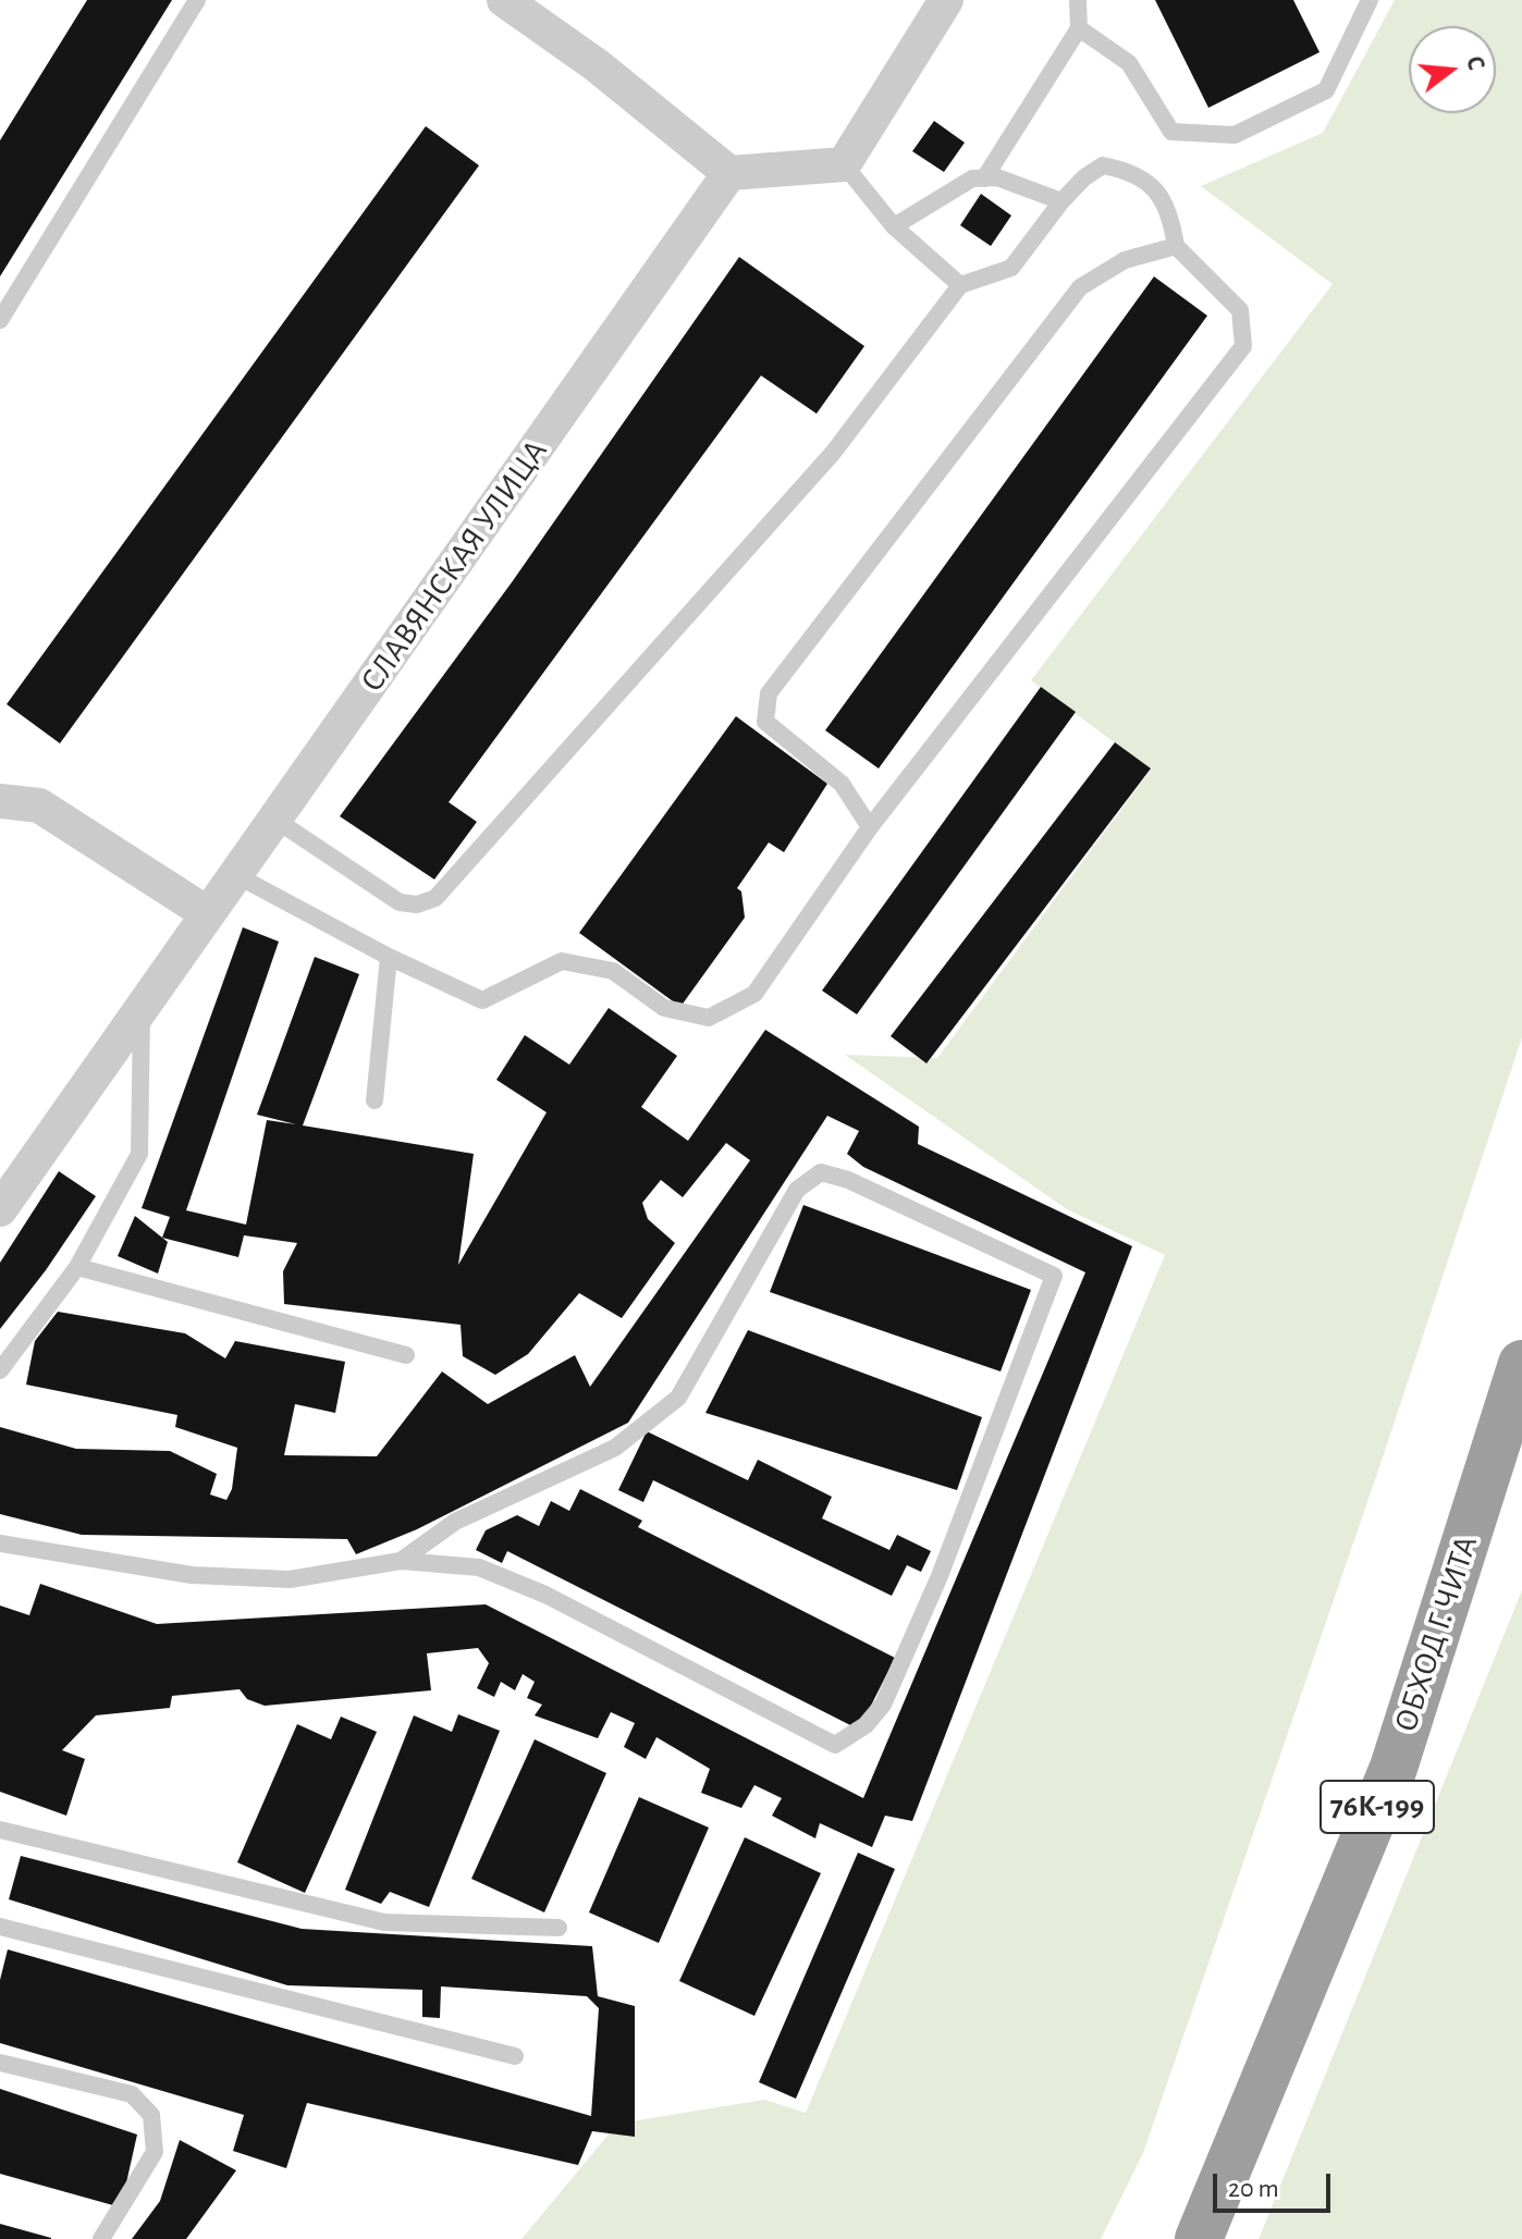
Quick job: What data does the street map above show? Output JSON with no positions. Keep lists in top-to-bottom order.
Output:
{
  "streets": {
    "highway": ["ОБХОД Г. ЧИТА", "76К-199"],
    "street": ["СЛАВЯНСКАЯ УЛИЦА"]
  },
  "scale_bar": "20 m",
  "north": "right"
}
